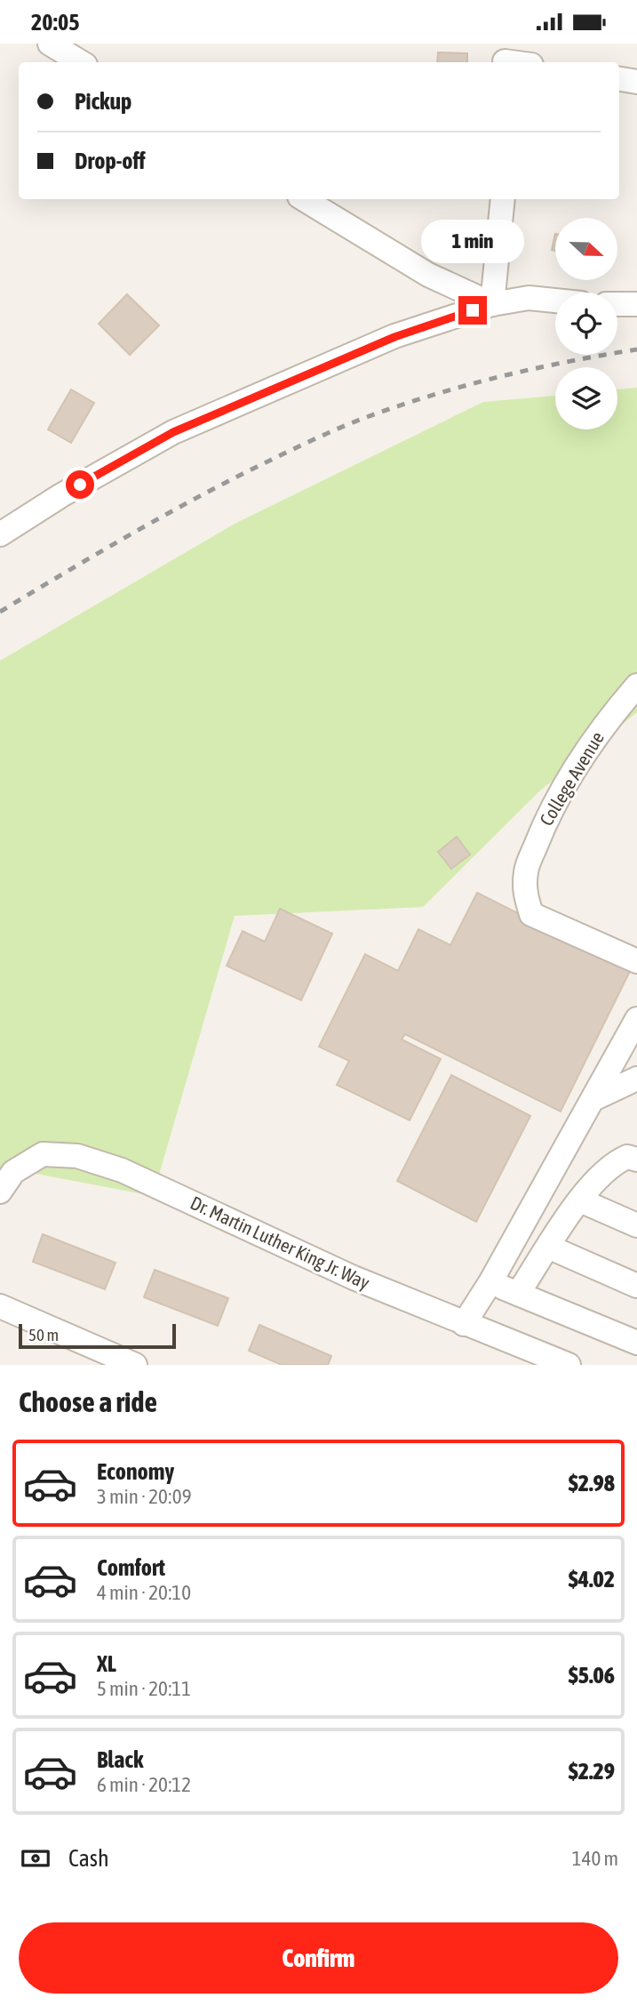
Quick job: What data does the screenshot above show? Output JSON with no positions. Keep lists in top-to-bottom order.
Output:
{
  "streets": {
    "street": ["College Avenue", "Dr. Martin Luther King Jr. Way"]
  },
  "scale_bar": "50 m",
  "north": "right",
  "page": {
    "status": "20:05",
    "banner": ["Pickup", "Drop-off"],
    "bubble": "1 min",
    "scale": "50 m",
    "heading": "Choose a ride",
    "list": [
      {
        "name": "Economy",
        "note": "3 min · 20:09",
        "value": "$2.98"
      },
      {
        "name": "Comfort",
        "note": "4 min · 20:10",
        "value": "$4.02"
      },
      {
        "name": "XL",
        "note": "5 min · 20:11",
        "value": "$5.06"
      },
      {
        "name": "Black",
        "note": "6 min · 20:12",
        "value": "$2.29"
      }
    ],
    "pay": ["Cash", "140 m"],
    "buttons": "Confirm"
  }
}
